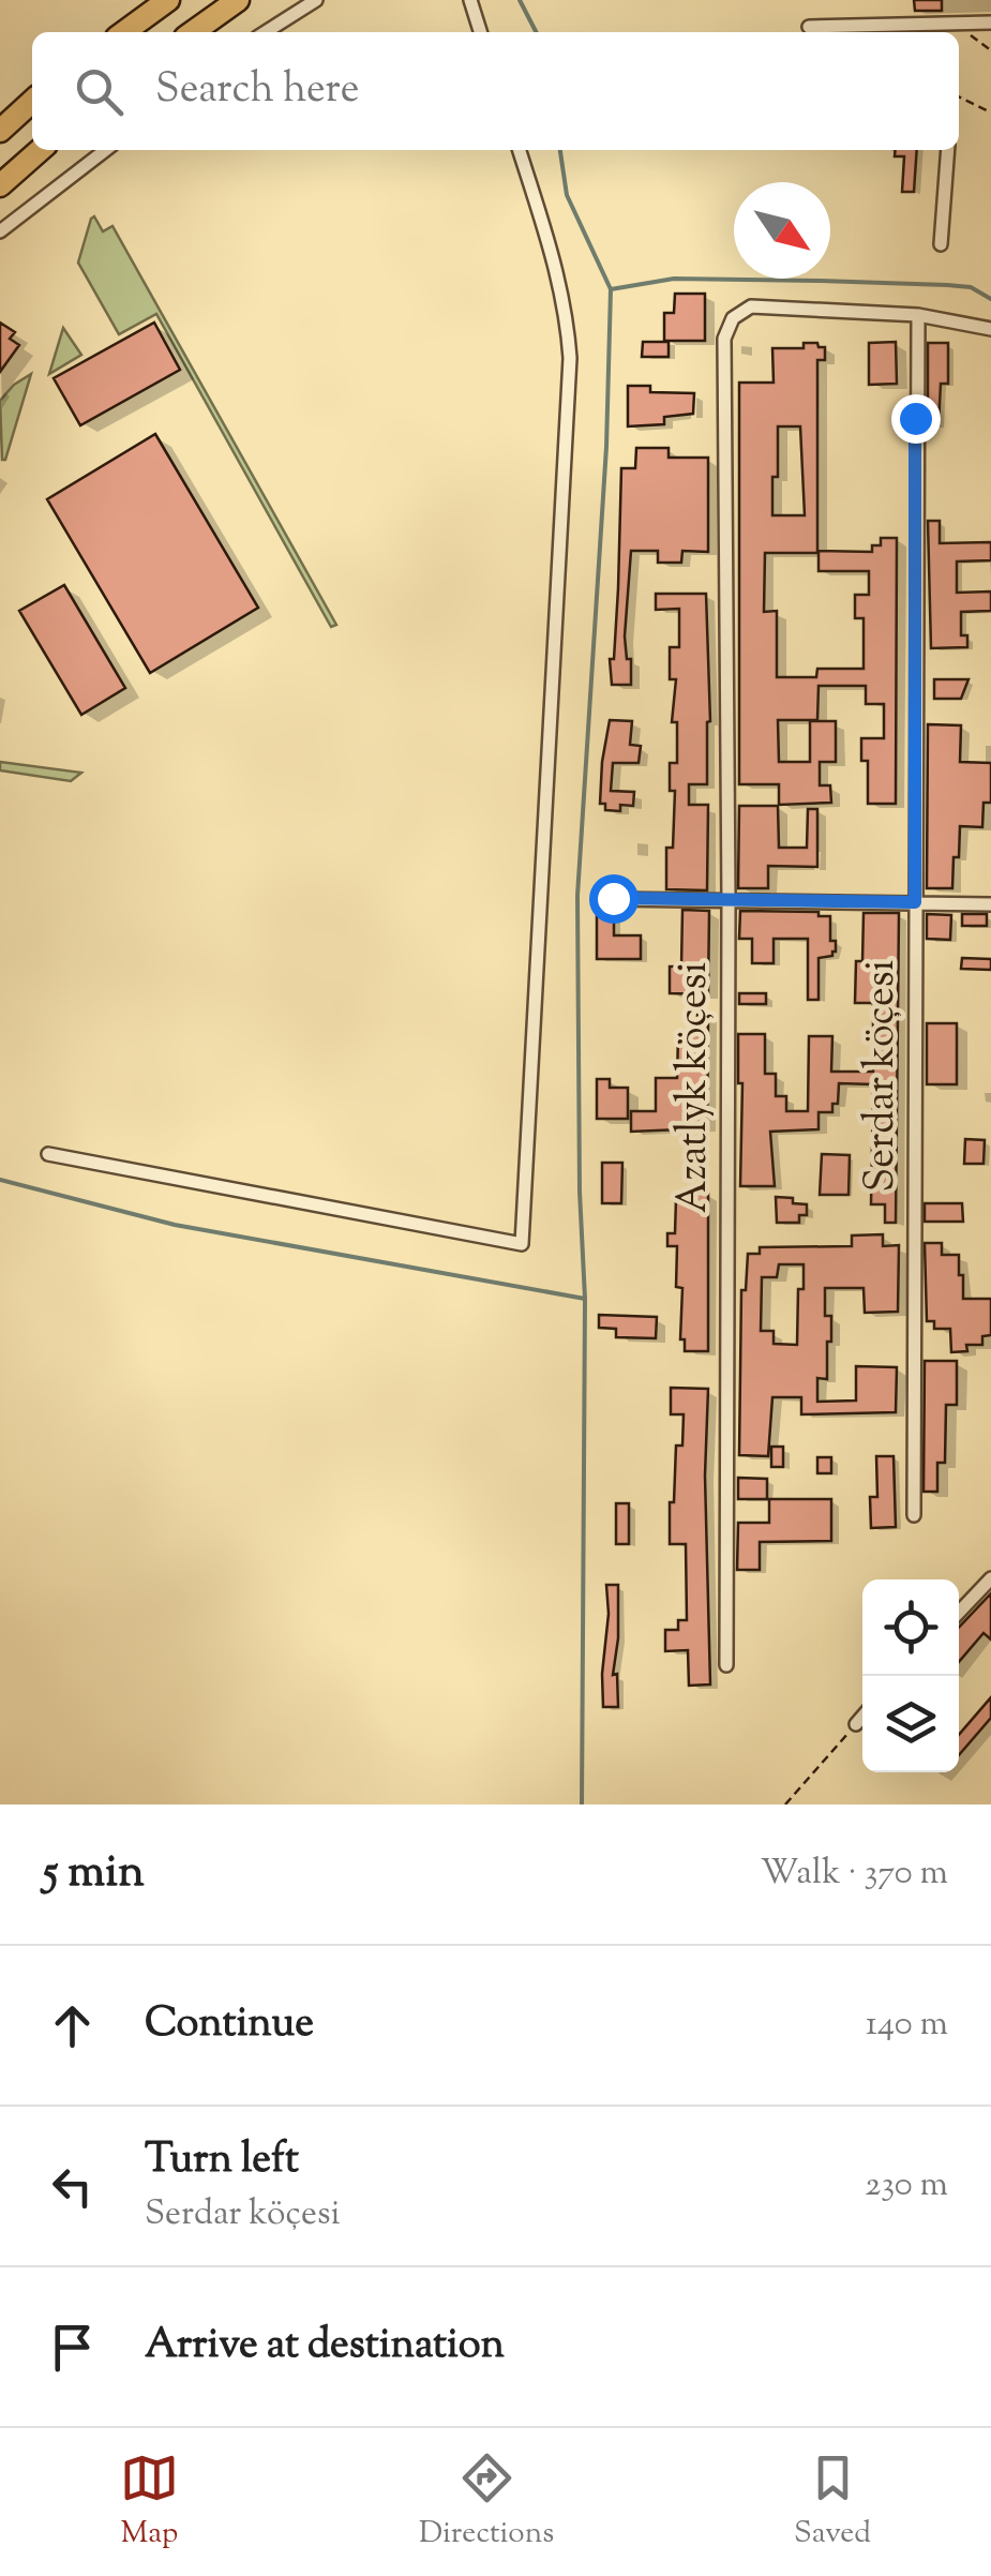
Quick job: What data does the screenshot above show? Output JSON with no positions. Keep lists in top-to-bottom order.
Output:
{
  "streets": {
    "street": ["Serdar köçesi", "Azatlyk köçesi"]
  },
  "crossings": [
    ["Serdar köçesi", "Azatlyk köçesi"]
  ],
  "north": "bottom right",
  "page": {
    "search": "Search here",
    "heading": ["5 min", "Walk · 370 m"],
    "list": [
      ["Continue", "140 m"],
      ["Turn left", "Serdar köçesi", "230 m"],
      "Arrive at destination"
    ],
    "nav": ["Map", "Directions", "Saved"]
  }
}
